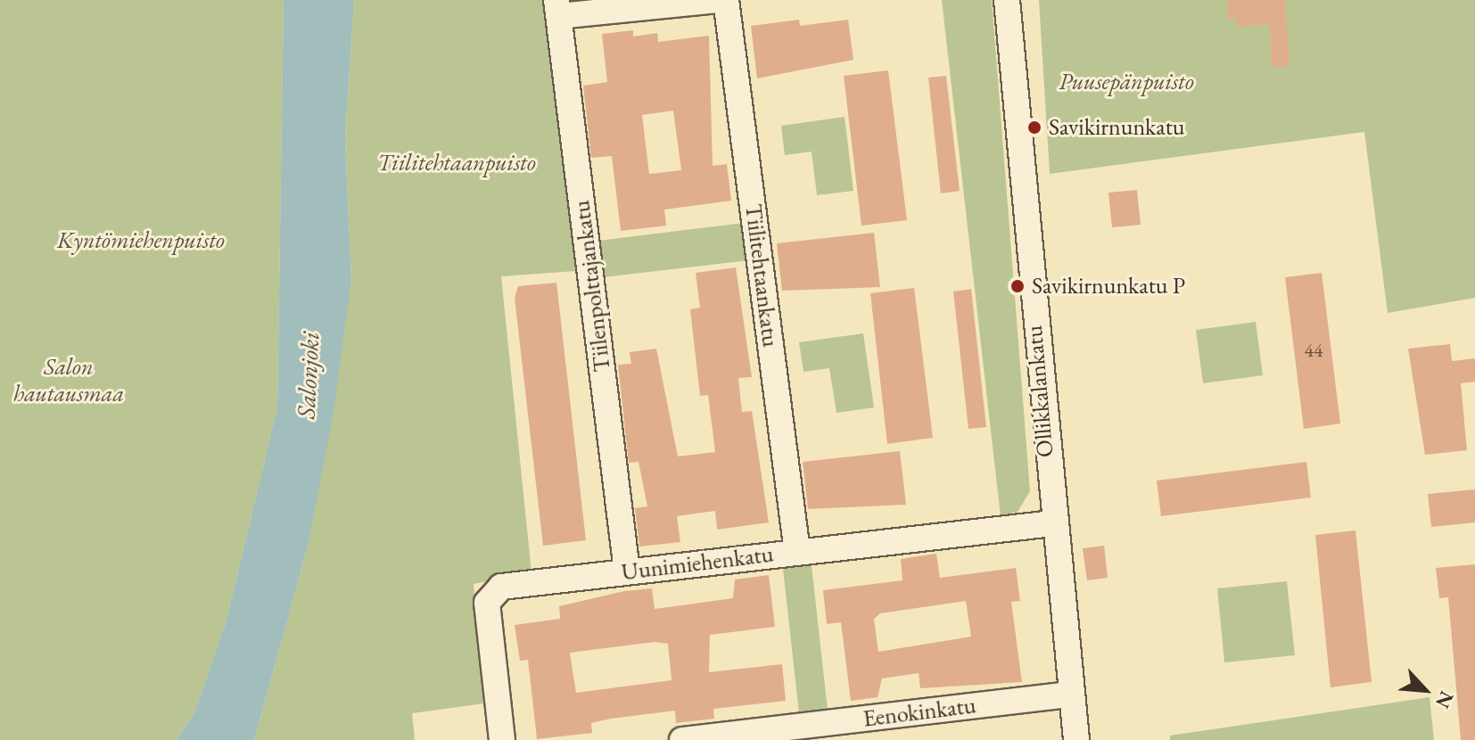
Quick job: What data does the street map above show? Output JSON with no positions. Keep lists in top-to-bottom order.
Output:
{
  "streets": {
    "street": [
      "Tiilitehtaankatu",
      "Tiilenpolttajankatu",
      "Ollikkalankatu",
      "Uunimiehenkatu",
      "Eenokinkatu"
    ]
  },
  "crossings": [
    ["Tiilitehtaankatu", "Uunimiehenkatu"],
    ["Tiilenpolttajankatu", "Uunimiehenkatu"],
    ["Ollikkalankatu", "Uunimiehenkatu"],
    ["Ollikkalankatu", "Eenokinkatu"]
  ],
  "water": ["Salonjoki"],
  "parks": [
    "Puusepänpuisto",
    "Tiilitehtaanpuisto",
    "Kyntömiehenpuisto",
    "Salon hautausmaa"
  ],
  "places": ["Savikirnunkatu", "Savikirnunkatu P"],
  "house_numbers": ["44"],
  "north": "bottom right"
}
